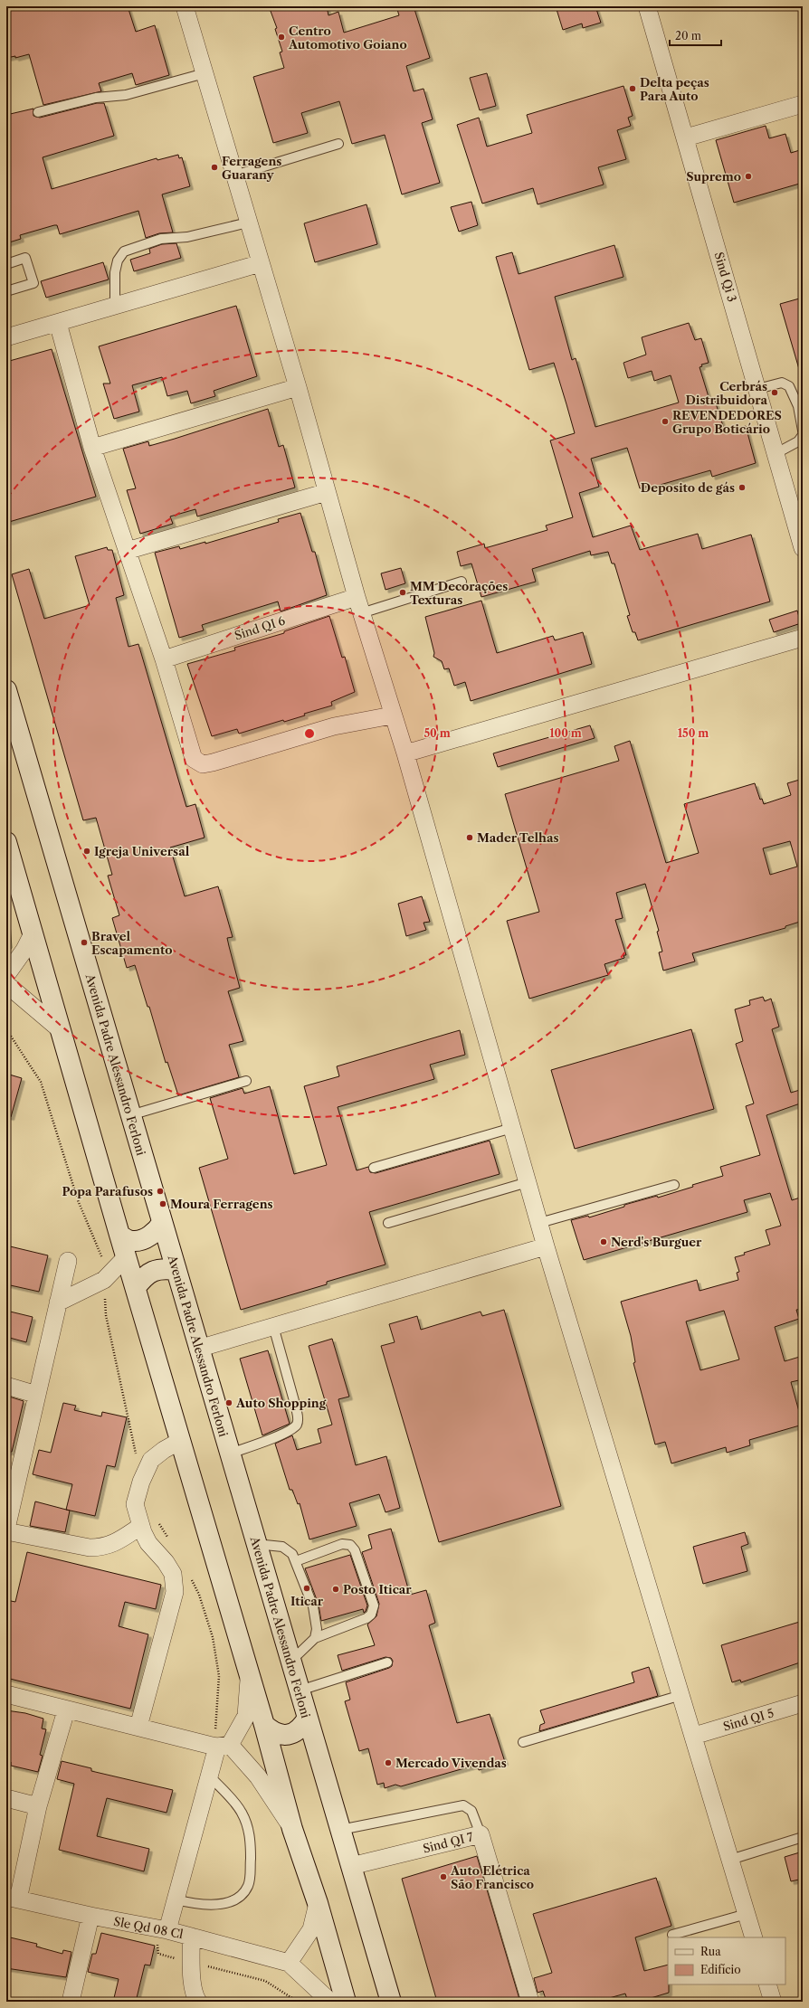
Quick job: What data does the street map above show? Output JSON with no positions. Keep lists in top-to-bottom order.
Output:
{
  "streets": {
    "main road": ["Avenida Padre Alessandro Ferloni"],
    "street": [
      "Sind Qi 3",
      "Sind QI 6",
      "Sind QI 5",
      "Sind QI 7",
      "Sle Qd 08 Cl"
    ]
  },
  "crossings": [
    ["Avenida Padre Alessandro Ferloni", "Sind QI 7"]
  ],
  "places": [
    "Centro Automotivo Goiano",
    "Delta peças Para Auto",
    "Ferragens Guarany",
    "Supremo",
    "Cerbrás Distribuidora",
    "REVENDEDORES Grupo Boticário",
    "Deposito de gás",
    "MM Decorações Texturas",
    "Mader Telhas",
    "Igreja Universal",
    "Bravel Escapamento",
    "Popa Parafusos",
    "Moura Ferragens",
    "Nerd's Burguer",
    "Auto Shopping",
    "Iticar",
    "Posto Iticar",
    "Mercado Vivendas",
    "Auto Elétrica São Francisco"
  ],
  "legend": ["Rua", "Edifício"],
  "scale_bar": "20 m",
  "rings": ["50 m", "100 m", "150 m"]
}
